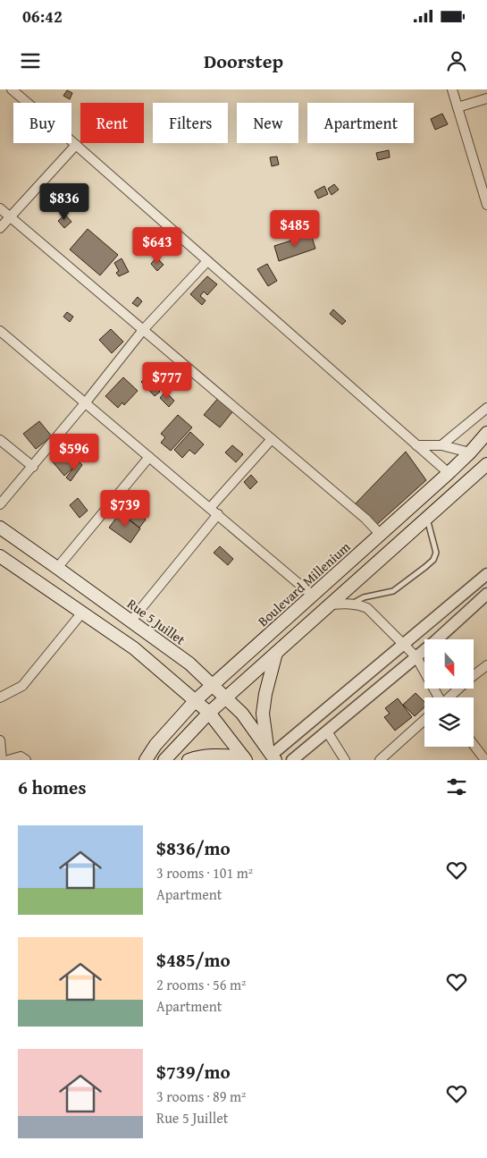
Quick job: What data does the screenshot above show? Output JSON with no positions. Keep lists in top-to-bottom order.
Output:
{
  "streets": {
    "main road": ["Boulevard Millenium", "Rue 5 Juillet"]
  },
  "crossings": [
    ["Boulevard Millenium", "Rue 5 Juillet"]
  ],
  "north": "bottom",
  "page": {
    "status": "06:42",
    "header": "Doorstep",
    "chip": [
      "Buy",
      "Rent",
      "Filters",
      "New",
      "Apartment"
    ],
    "price": [
      "$836",
      "$485",
      "$643",
      "$777",
      "$596",
      "$739"
    ],
    "heading": "6 homes",
    "list": [
      {
        "name": "$836/mo",
        "note": "3 rooms · 101 m² · Apartment"
      },
      {
        "name": "$485/mo",
        "note": "2 rooms · 56 m² · Apartment"
      },
      {
        "name": "$739/mo",
        "note": "3 rooms · 89 m² · Rue 5 Juillet"
      }
    ]
  }
}
